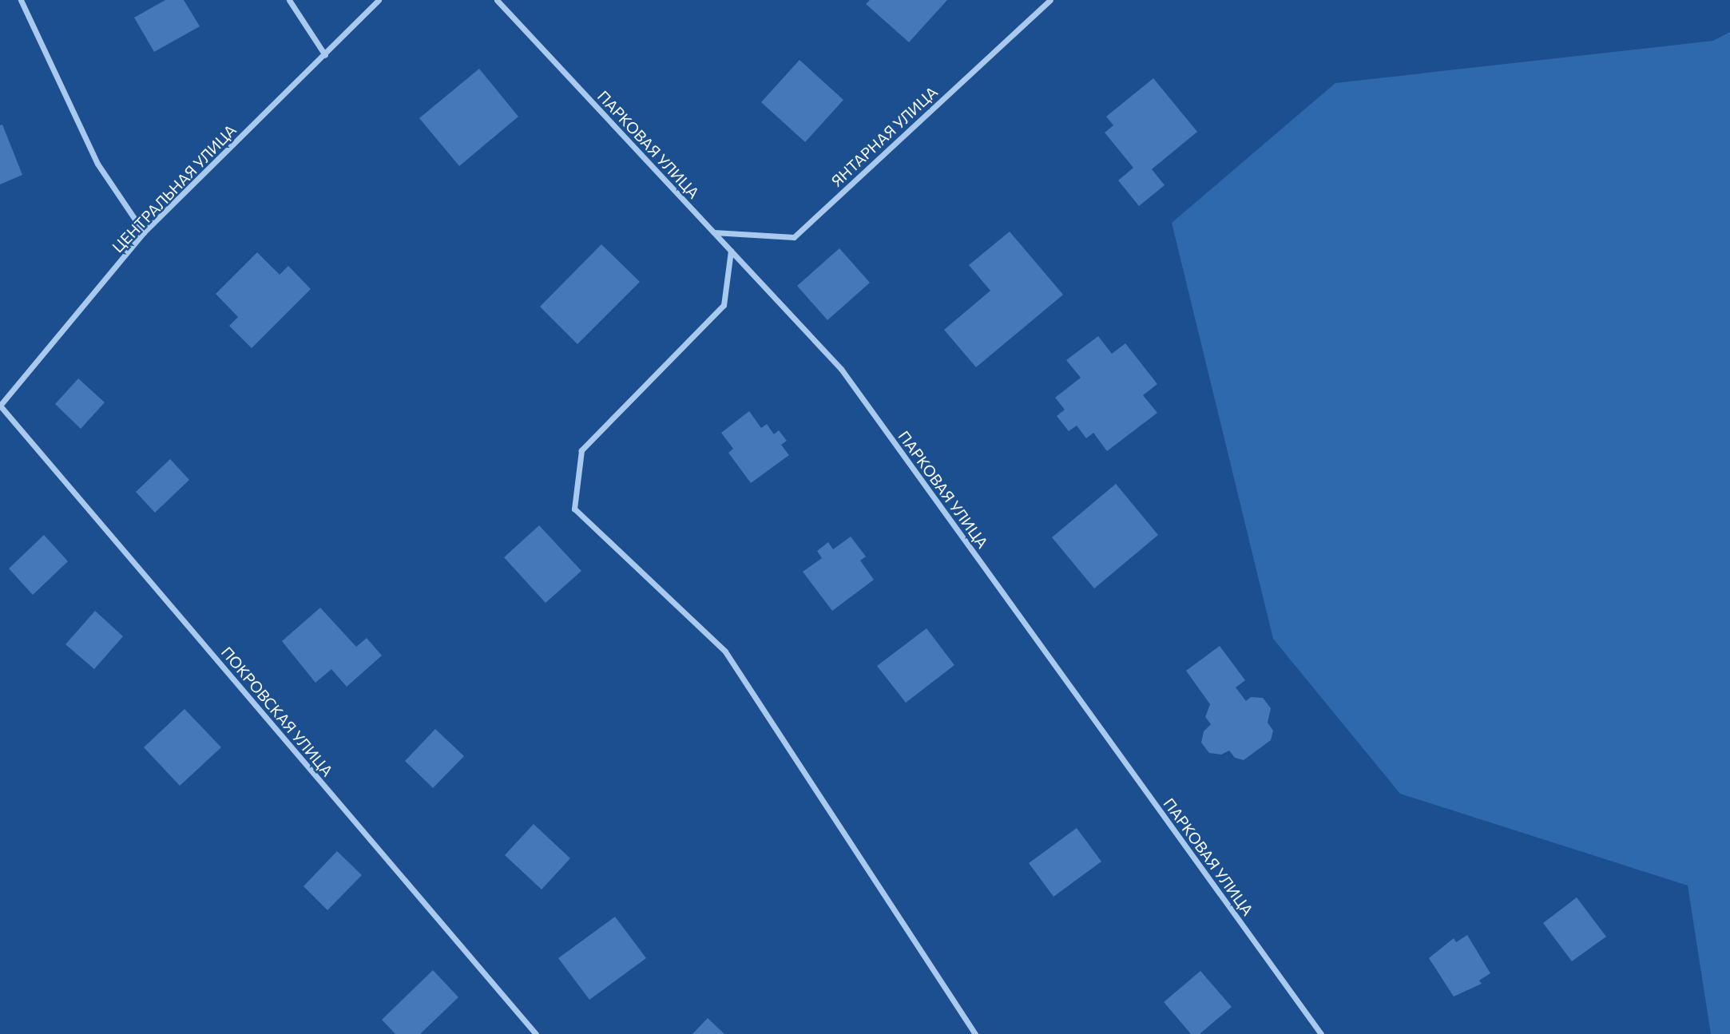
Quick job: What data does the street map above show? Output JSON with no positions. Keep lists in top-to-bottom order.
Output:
{
  "streets": {
    "street": [
      "ЯНТАРНАЯ УЛИЦА",
      "ПАРКОВАЯ УЛИЦА",
      "ЦЕНТРАЛЬНАЯ УЛИЦА",
      "ПОКРОВСКАЯ УЛИЦА"
    ]
  },
  "crossings": [
    ["ЯНТАРНАЯ УЛИЦА", "ПАРКОВАЯ УЛИЦА"],
    ["ЦЕНТРАЛЬНАЯ УЛИЦА", "ПОКРОВСКАЯ УЛИЦА"]
  ]
}
